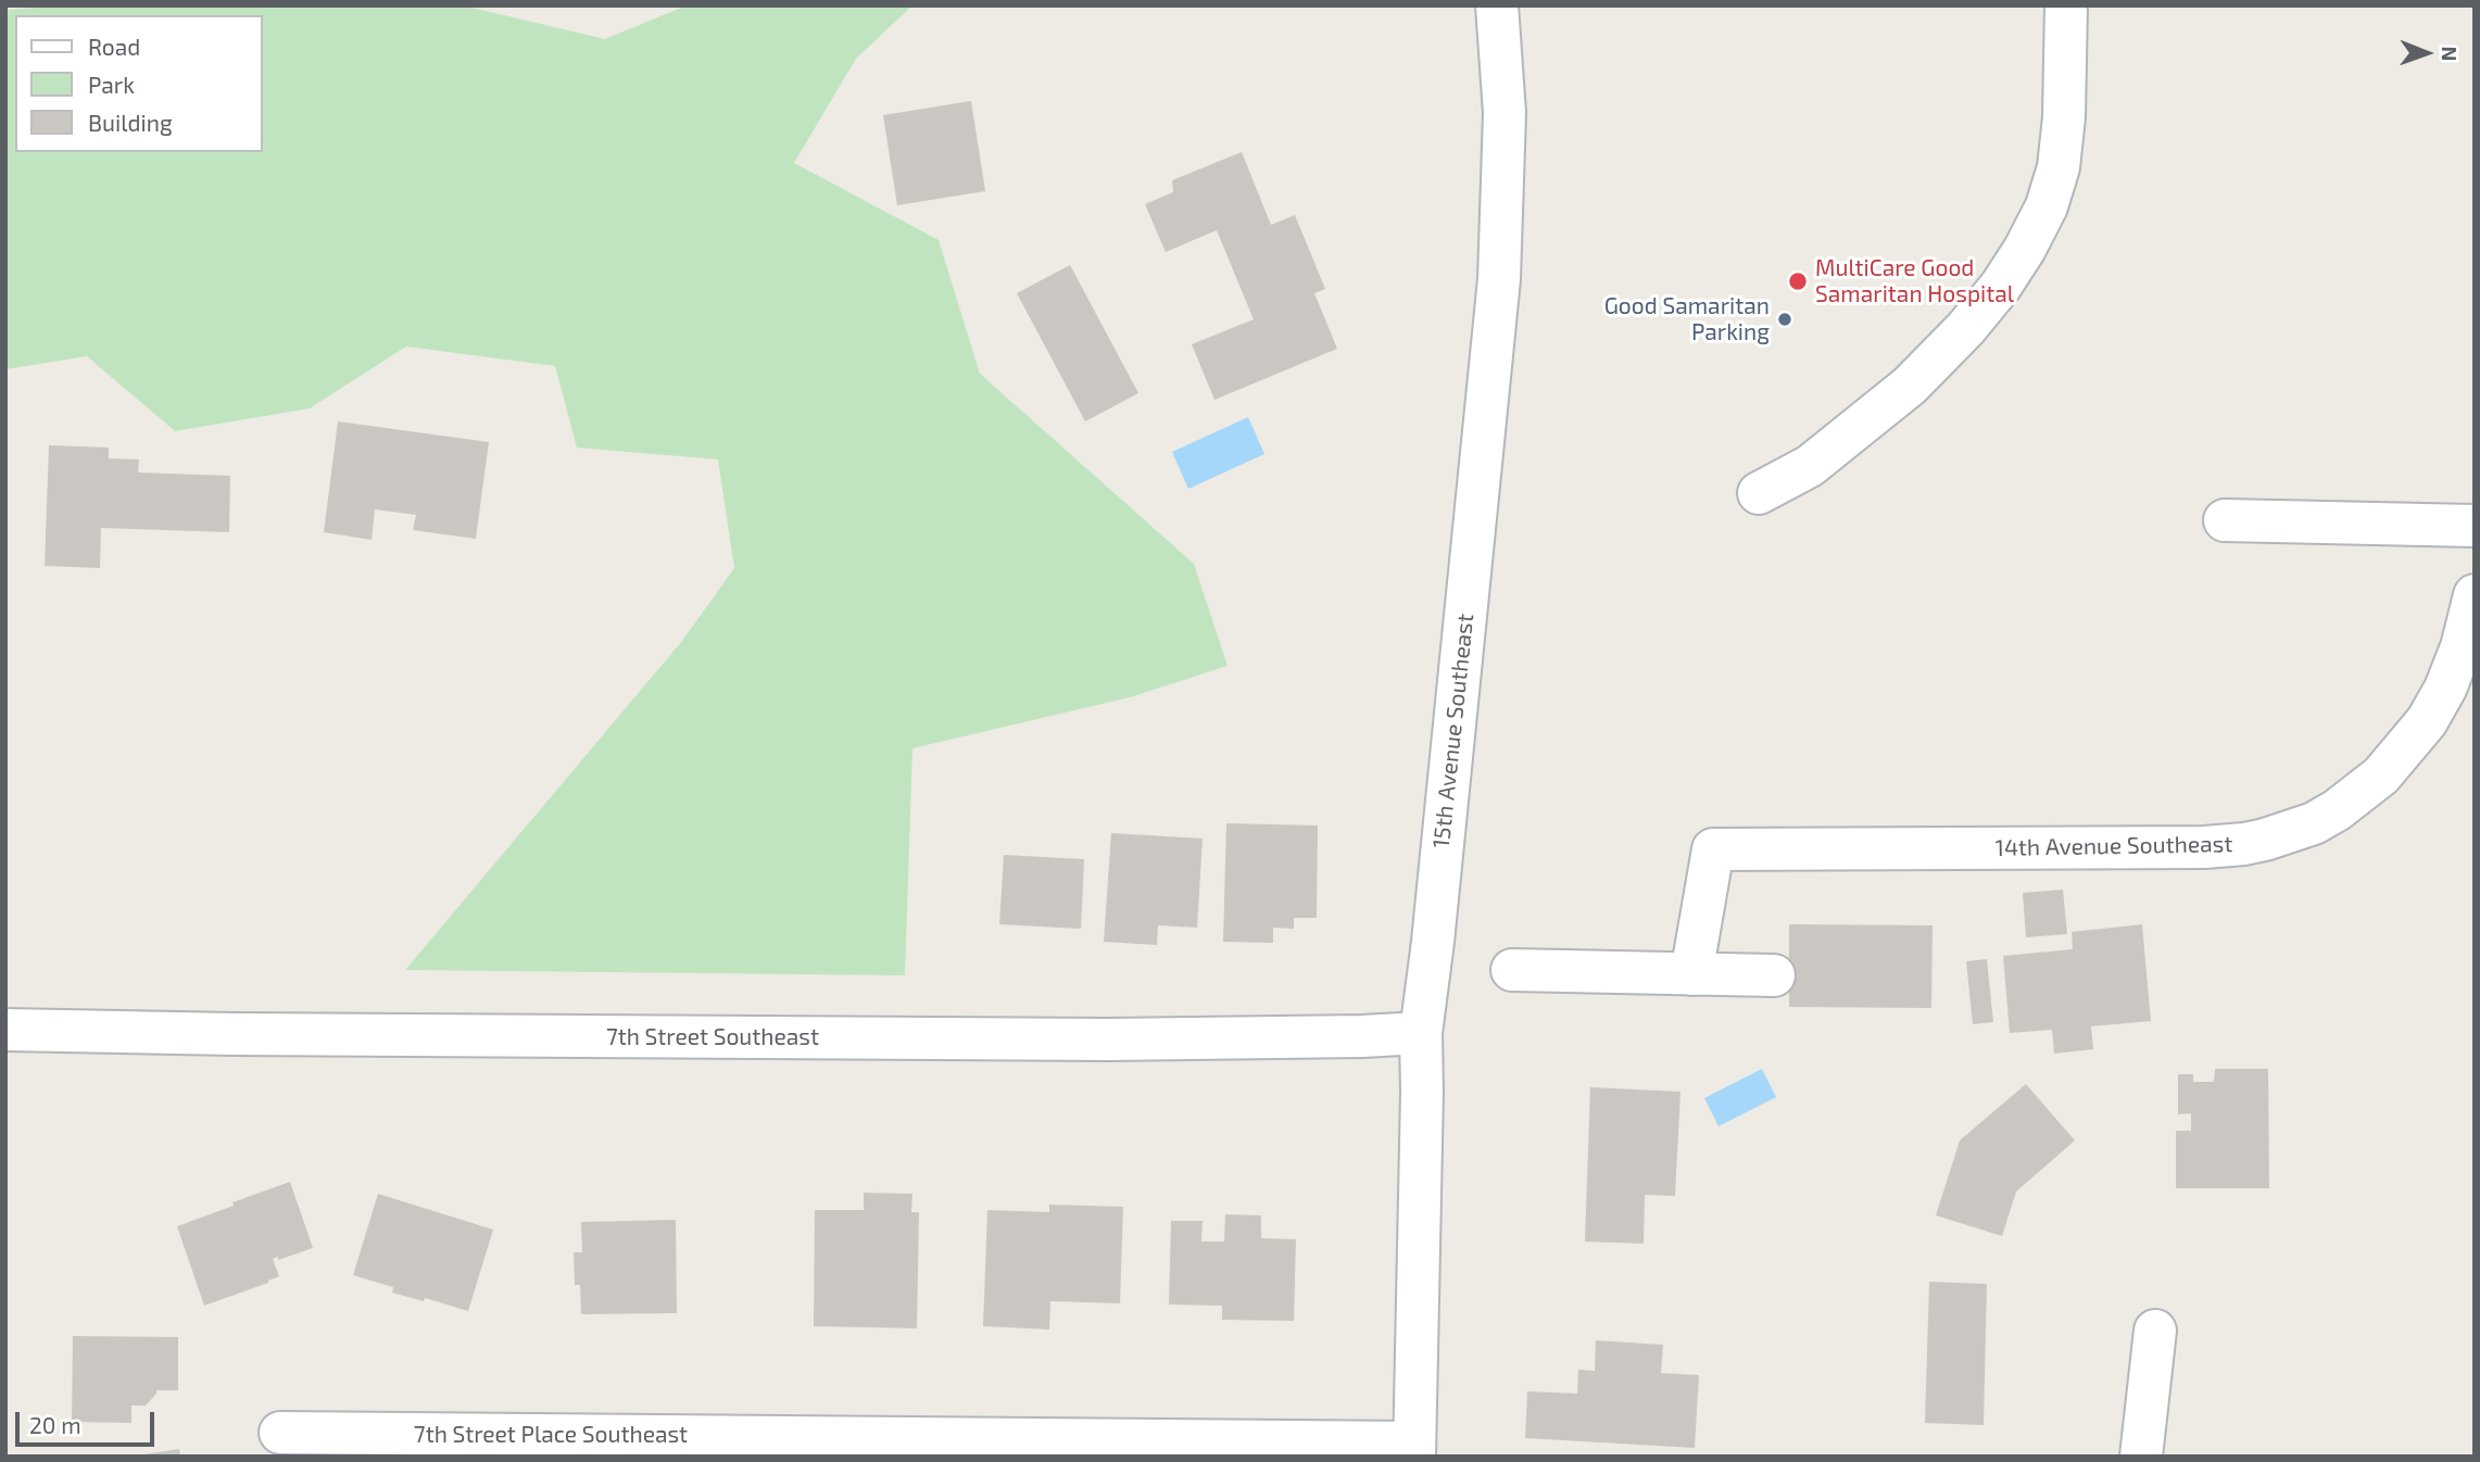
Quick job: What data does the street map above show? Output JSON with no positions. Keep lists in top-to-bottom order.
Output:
{
  "streets": {
    "street": [
      "15th Avenue Southeast",
      "14th Avenue Southeast",
      "7th Street Southeast",
      "7th Street Place Southeast"
    ]
  },
  "crossings": [
    ["15th Avenue Southeast", "7th Street Southeast"],
    ["15th Avenue Southeast", "7th Street Place Southeast"]
  ],
  "places": ["MultiCare Good Samaritan Hospital", "Good Samaritan Parking"],
  "legend": ["Road", "Park", "Building"],
  "scale_bar": "20 m",
  "north": "right"
}
